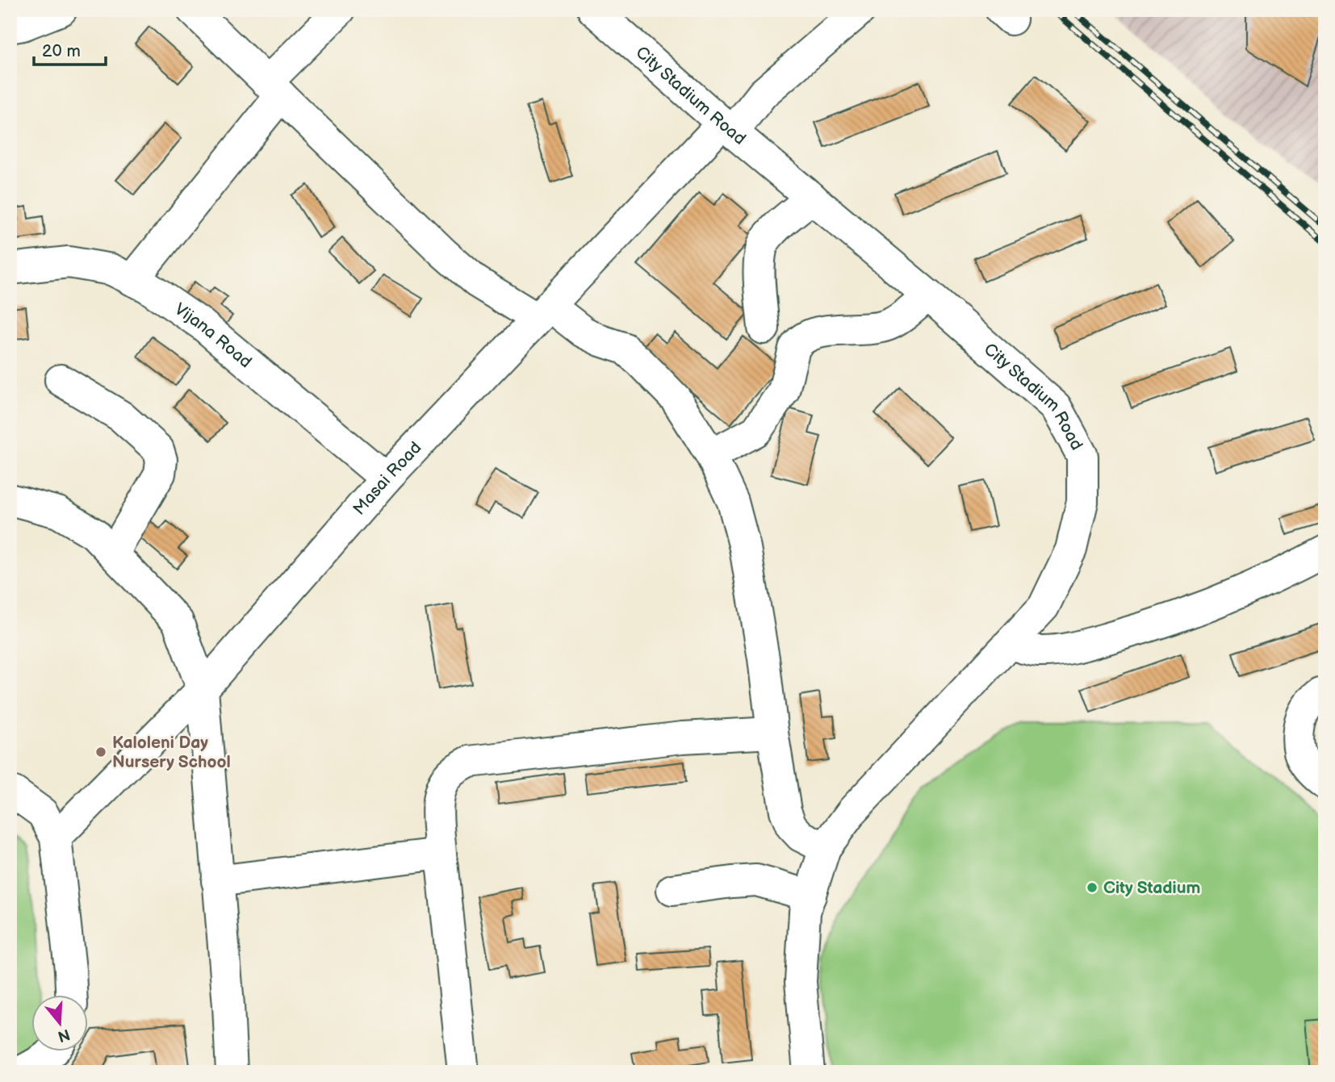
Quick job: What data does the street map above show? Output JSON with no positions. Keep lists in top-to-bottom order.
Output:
{
  "streets": {
    "street": ["City Stadium Road", "Vijana Road", "Masai Road"]
  },
  "crossings": [
    ["City Stadium Road", "Masai Road"],
    ["Vijana Road", "Masai Road"]
  ],
  "places": ["Kaloleni Day Nursery School", "City Stadium"],
  "scale_bar": "20 m",
  "north": "bottom"
}
